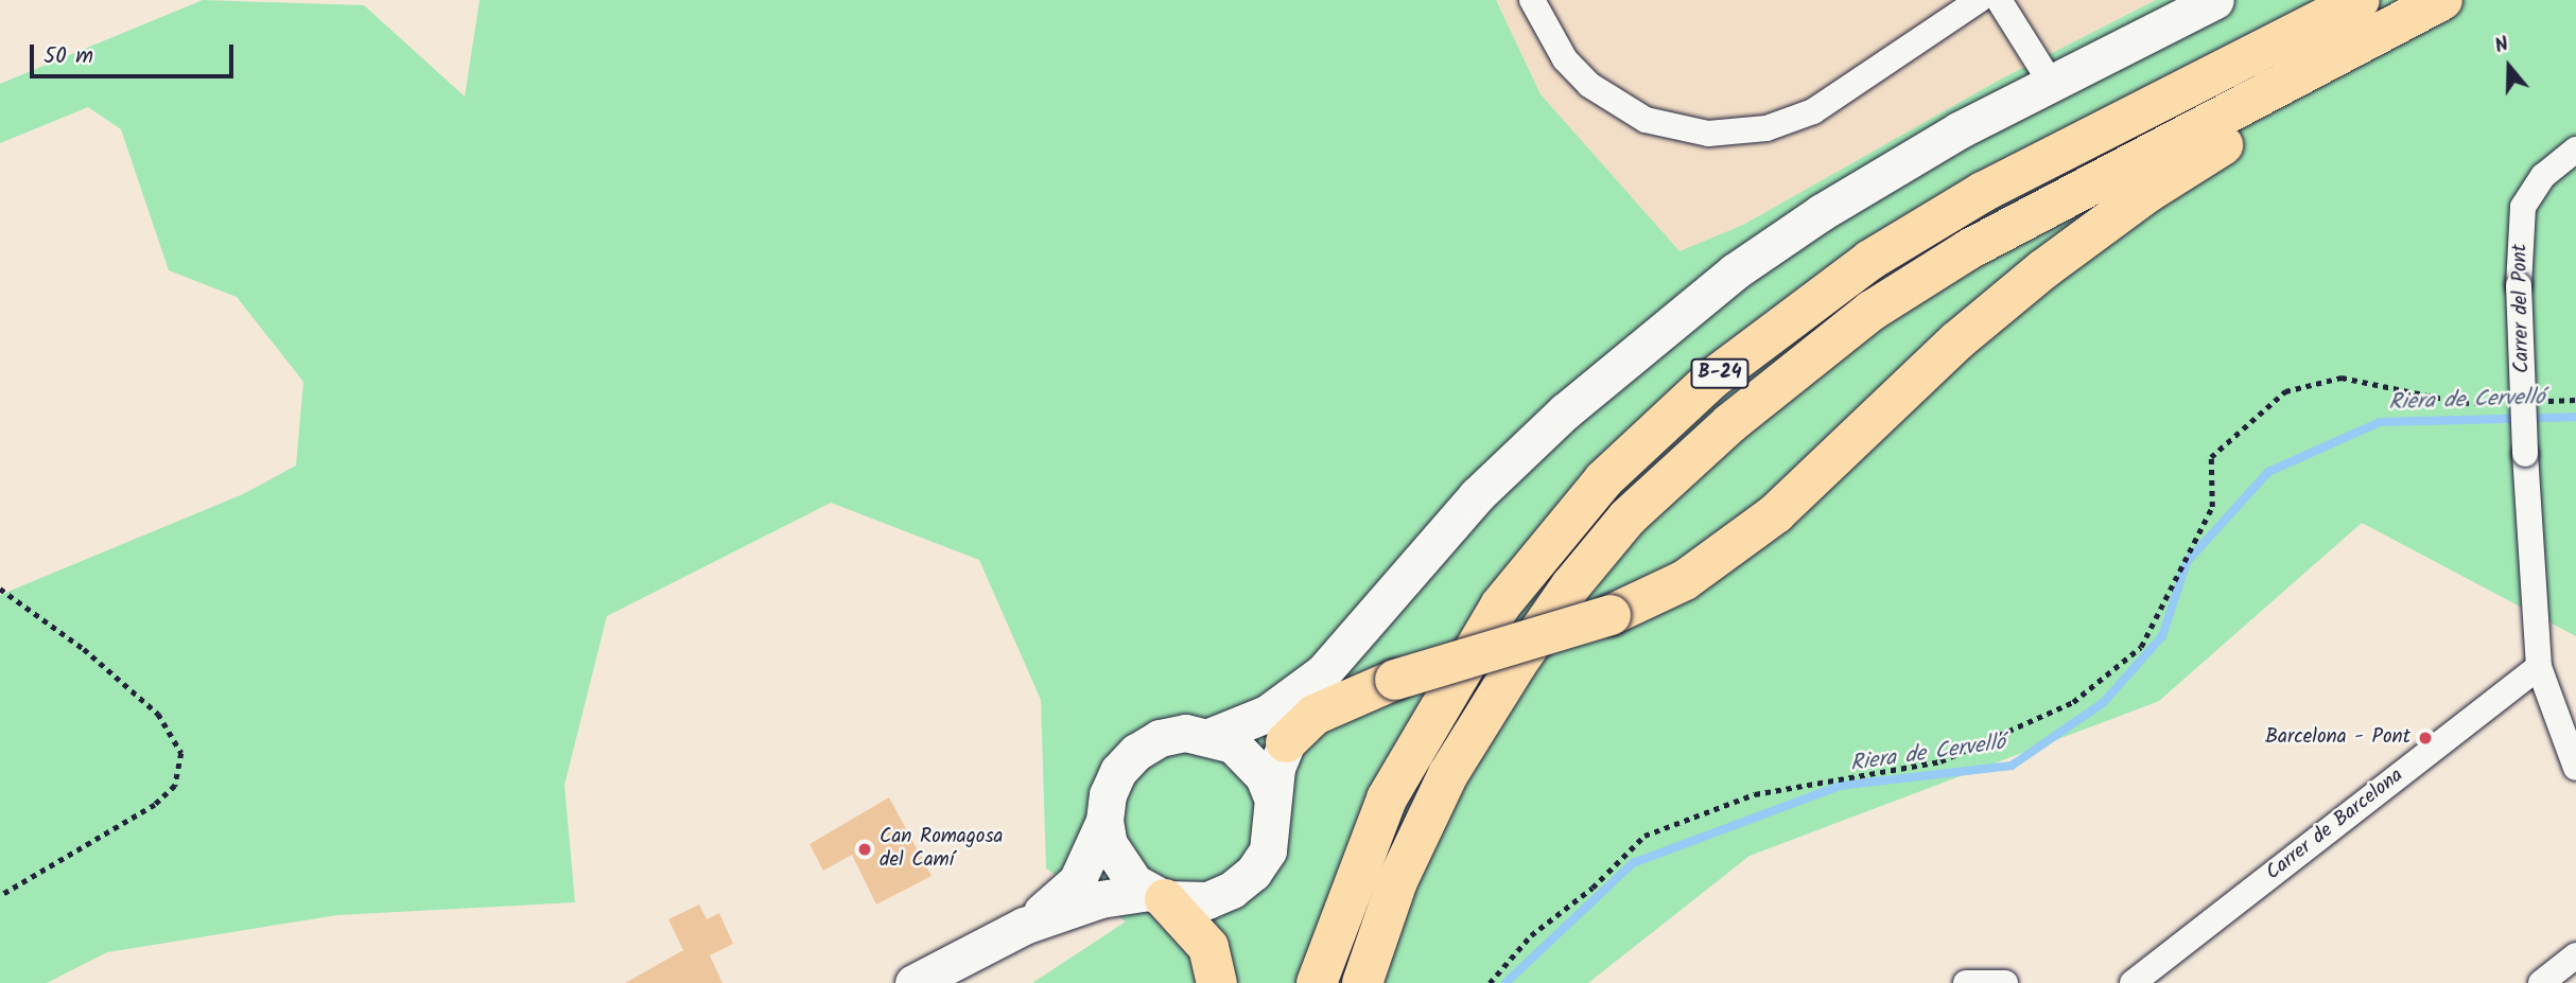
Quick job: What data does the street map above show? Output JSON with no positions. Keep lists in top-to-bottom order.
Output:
{
  "streets": {
    "highway": ["B-24"],
    "street": ["Carrer del Pont", "Carrer de Barcelona"]
  },
  "crossings": [
    ["Carrer del Pont", "Carrer de Barcelona"]
  ],
  "water": ["Riera de Cervelló"],
  "places": ["Barcelona - Pont", "Can Romagosa del Camí"],
  "scale_bar": "50 m",
  "north": "top"
}
